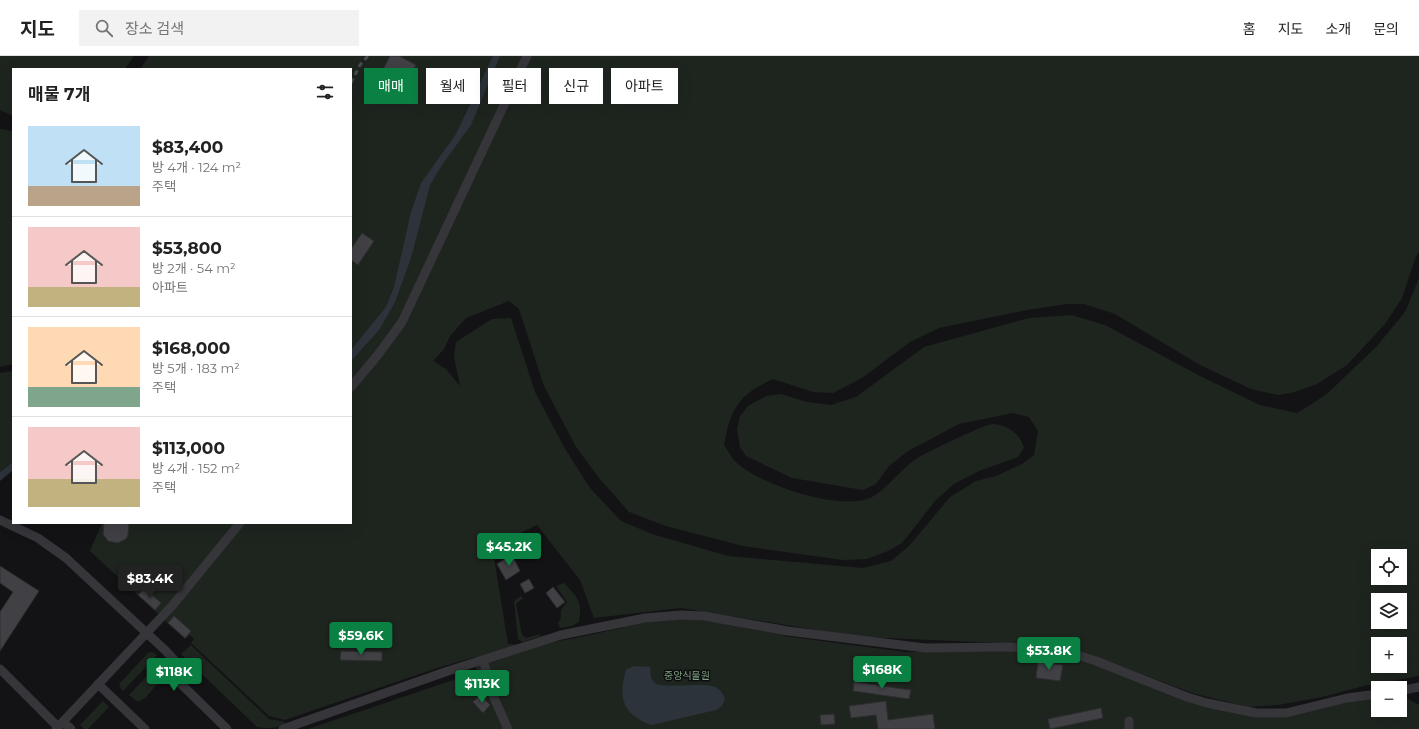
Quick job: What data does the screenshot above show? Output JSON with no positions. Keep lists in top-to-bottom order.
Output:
{
  "parks": ["중앙식물원"],
  "page": {
    "header": "지도",
    "search": "장소 검색",
    "nav": [
      "홈",
      "지도",
      "소개",
      "문의"
    ],
    "chip": [
      "매매",
      "월세",
      "필터",
      "신규",
      "아파트"
    ],
    "heading": "매물 7개",
    "list": [
      {
        "name": "$83,400",
        "note": "방 4개 · 124 m² · 주택"
      },
      {
        "name": "$53,800",
        "note": "방 2개 · 54 m² · 아파트"
      },
      {
        "name": "$168,000",
        "note": "방 5개 · 183 m² · 주택"
      },
      {
        "name": "$113,000",
        "note": "방 4개 · 152 m² · 주택"
      }
    ],
    "price": [
      "$45.2K",
      "$83.4K",
      "$59.6K",
      "$53.8K",
      "$168K",
      "$118K",
      "$113K"
    ],
    "map_buttons": ["+", "−"]
  }
}
